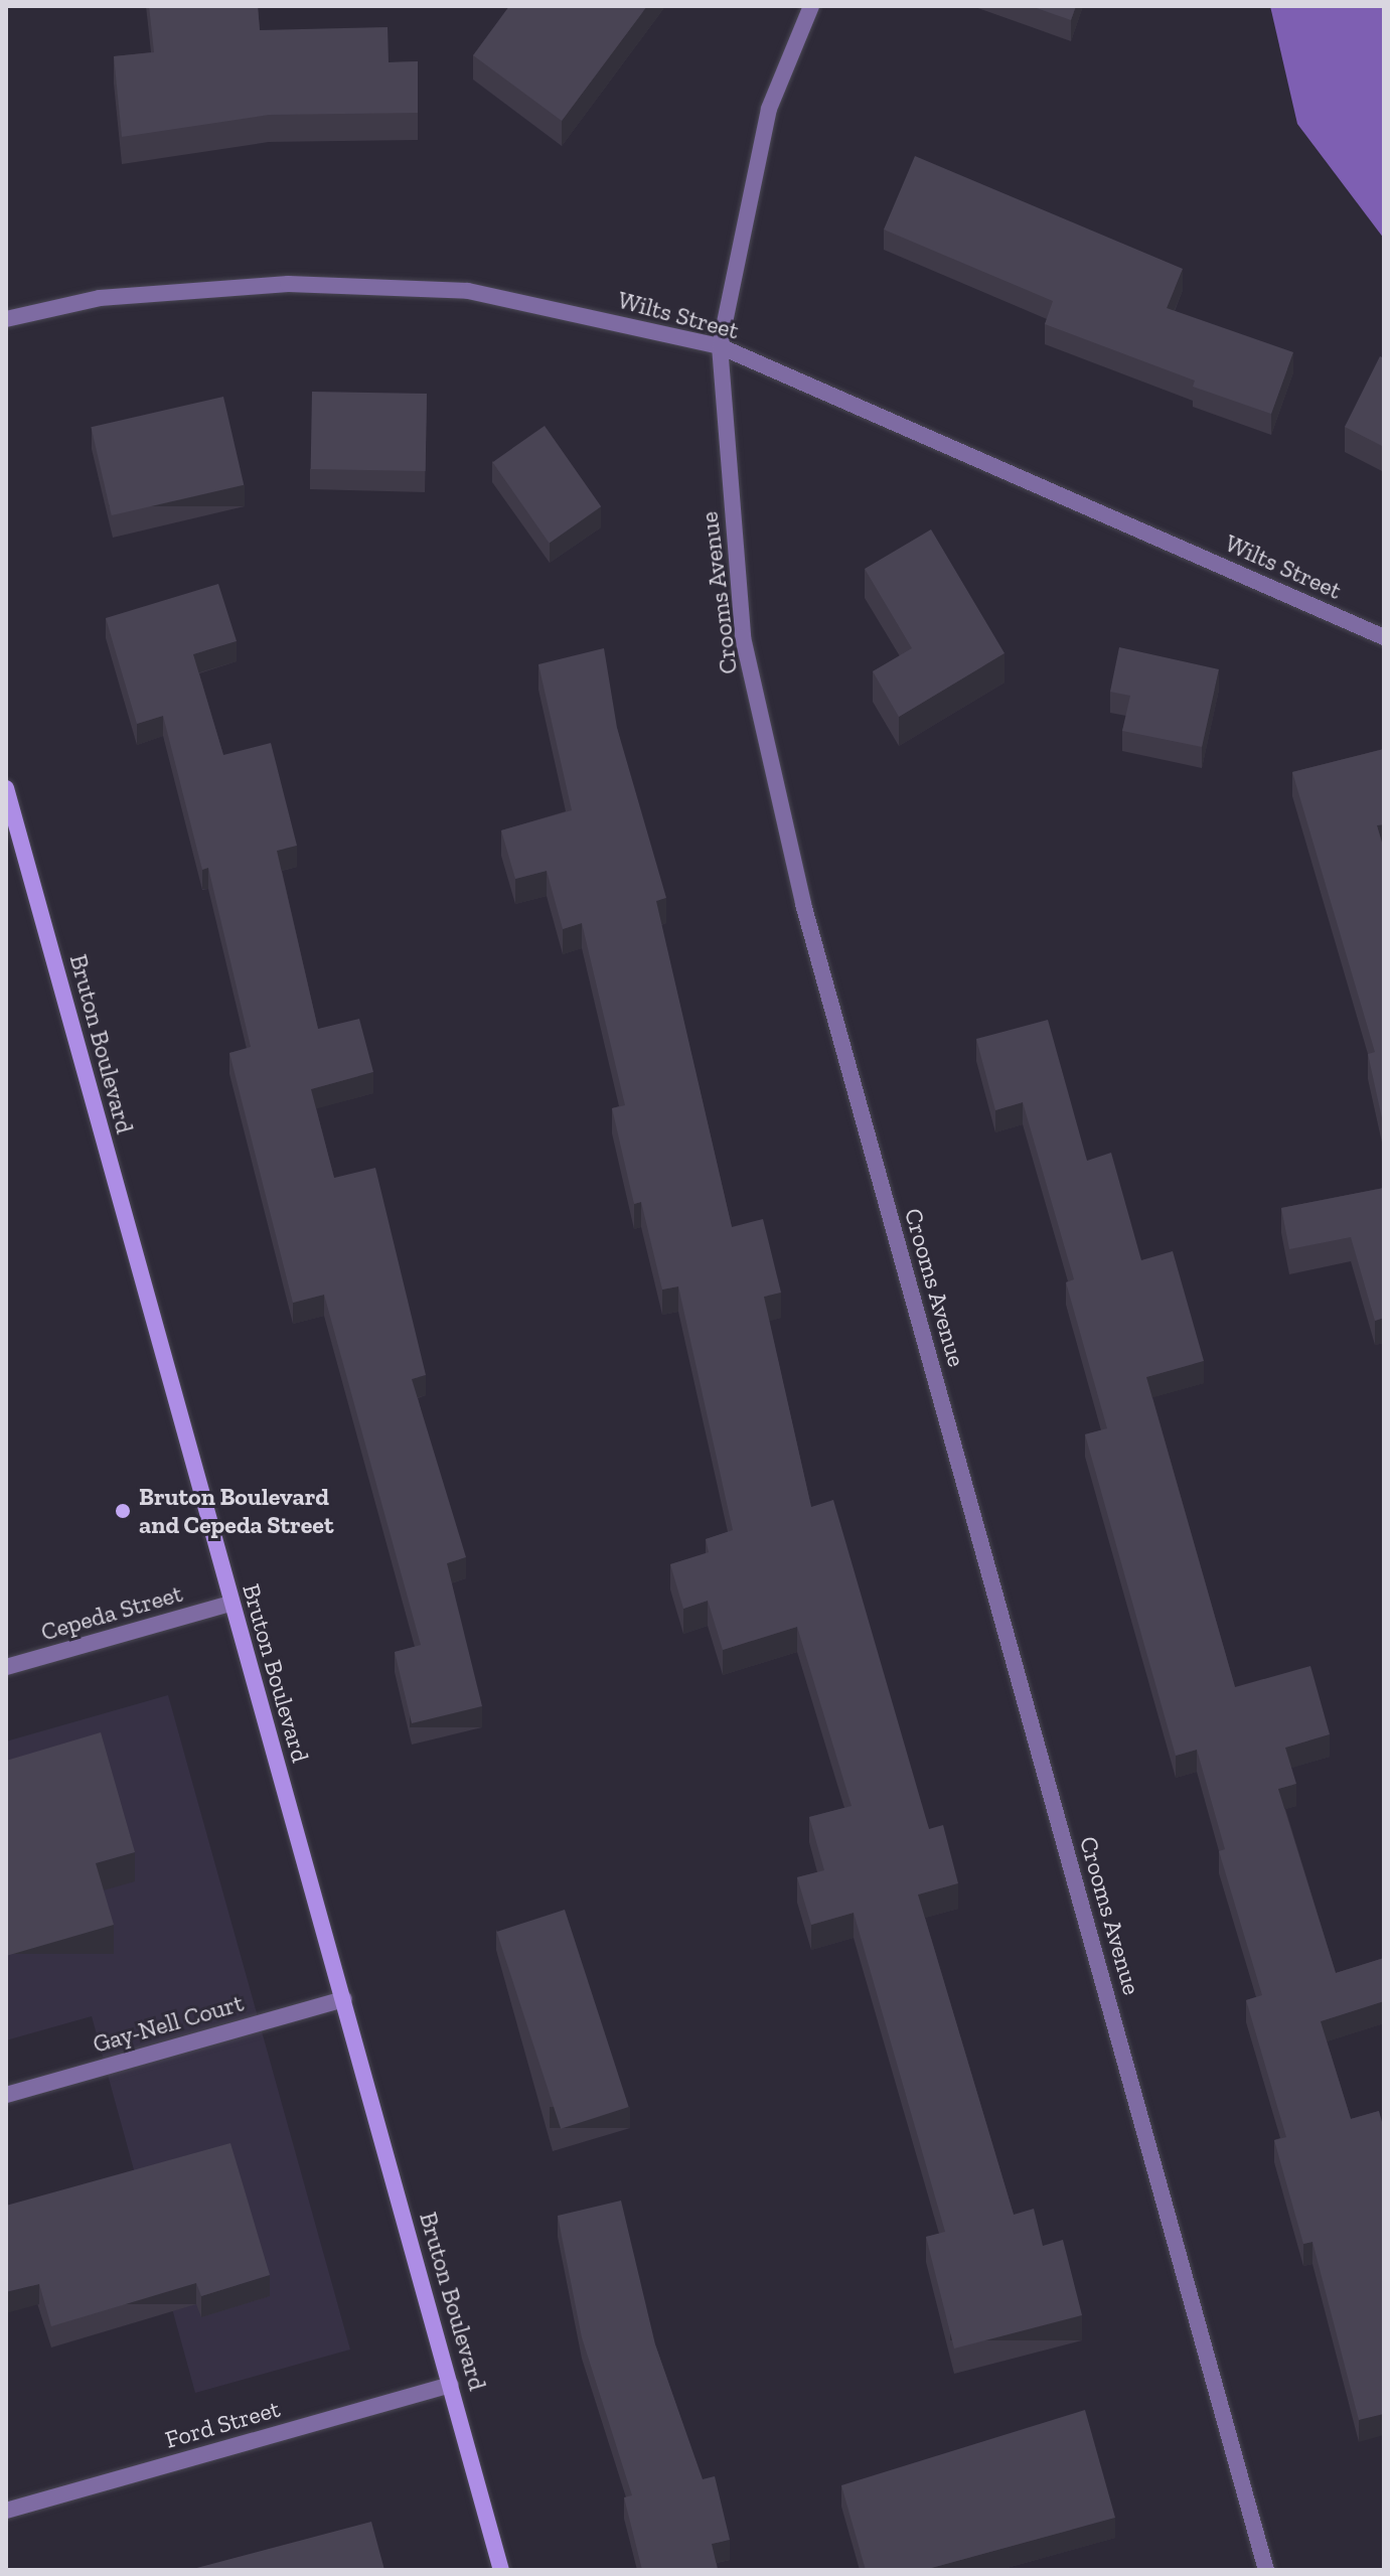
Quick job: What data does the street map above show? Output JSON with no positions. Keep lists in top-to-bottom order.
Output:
{
  "streets": {
    "street": [
      "Wilts Street",
      "Crooms Avenue",
      "Bruton Boulevard",
      "Cepeda Street",
      "Gay-Nell Court",
      "Ford Street"
    ]
  },
  "crossings": [
    ["Wilts Street", "Crooms Avenue"],
    ["Bruton Boulevard", "Cepeda Street"],
    ["Bruton Boulevard", "Gay-Nell Court"],
    ["Bruton Boulevard", "Ford Street"]
  ],
  "places": ["Bruton Boulevard and Cepeda Street"]
}
